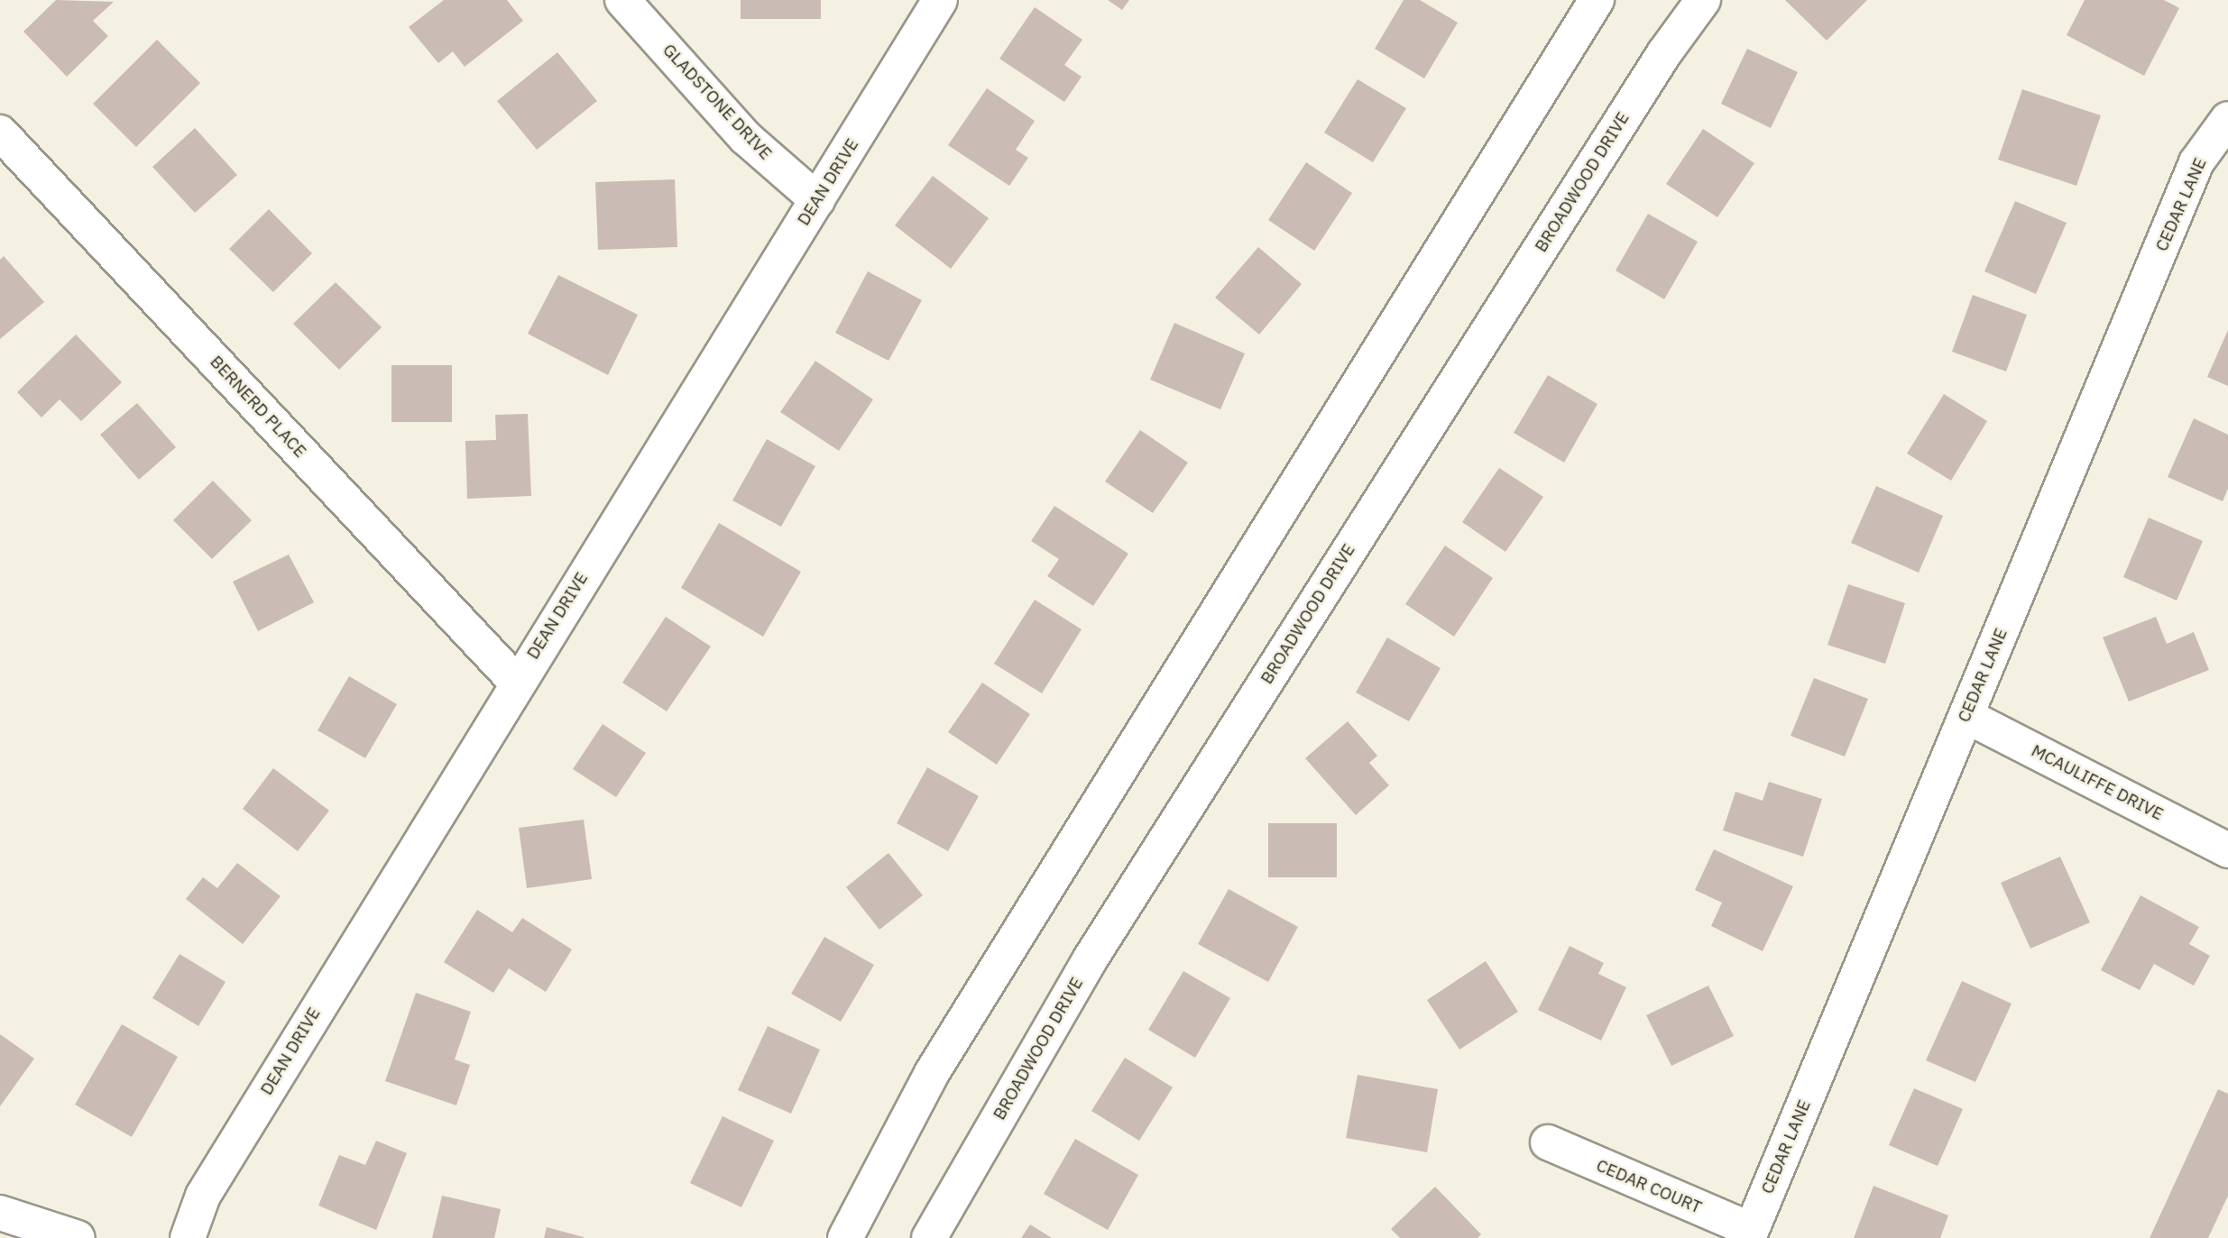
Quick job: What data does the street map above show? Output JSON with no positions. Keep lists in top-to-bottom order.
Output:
{
  "streets": {
    "street": [
      "GLADSTONE DRIVE",
      "DEAN DRIVE",
      "BROADWOOD DRIVE",
      "CEDAR LANE",
      "BERNERD PLACE",
      "MCAULIFFE DRIVE",
      "CEDAR COURT"
    ]
  },
  "crossings": [
    ["GLADSTONE DRIVE", "DEAN DRIVE"],
    ["DEAN DRIVE", "BERNERD PLACE"],
    ["CEDAR LANE", "MCAULIFFE DRIVE"],
    ["CEDAR LANE", "CEDAR COURT"]
  ]
}
